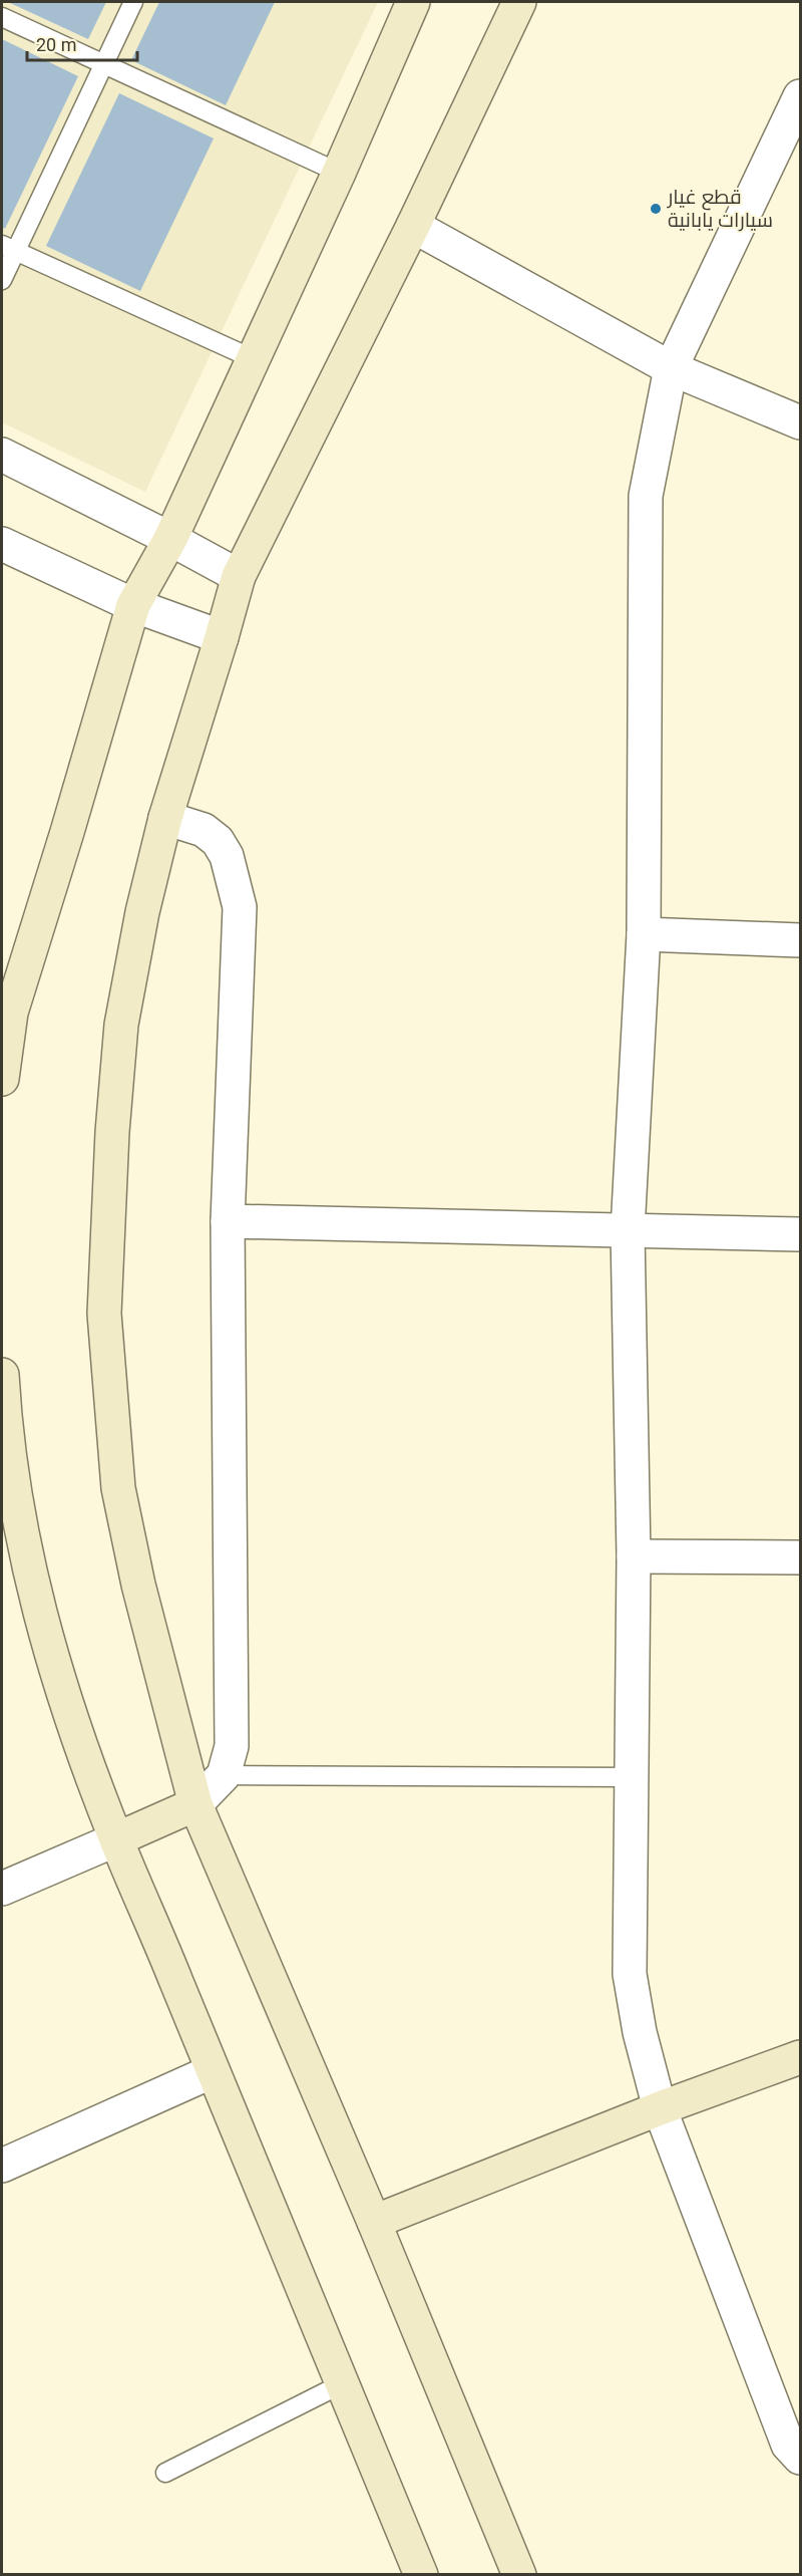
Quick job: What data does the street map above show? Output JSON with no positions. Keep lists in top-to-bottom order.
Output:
{
  "places": ["قطع غيار سيارات يابانية"],
  "scale_bar": "20 m"
}
